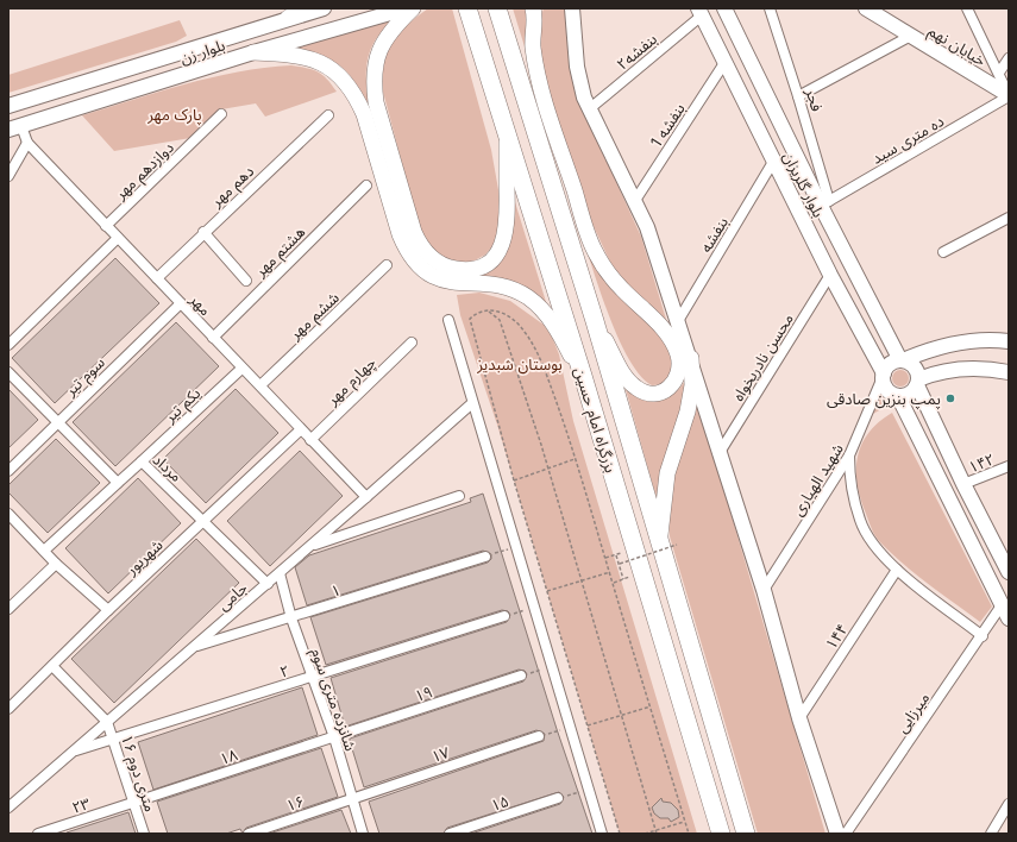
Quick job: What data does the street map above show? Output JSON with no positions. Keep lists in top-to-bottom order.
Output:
{
  "streets": {
    "highway": ["بزرگراه امام حسین"],
    "main road": ["خیابان نهم", "بلوار زن", "بلوار گلریزان"],
    "street": [
      "بنفشه۲",
      "فجر",
      "بنفشه 1",
      "ده متری سید",
      "دوازدهم مهر",
      "دهم مهر",
      "بنفشه",
      "هشتم مهر",
      "مهر",
      "ششم مهر",
      "محسن نادریخواه",
      "سوم تیر",
      "چهارم مهر",
      "یکم تیر",
      "۱۴۲",
      "مرداد",
      "شهید الهیاری",
      "شهریور",
      "۱",
      "جامی",
      "۱۴۴",
      "۲",
      "۱۹",
      "شانزده متری سوم",
      "میرزایی",
      "۱۷",
      "۱۸",
      "۱۶ متری دوم",
      "۱۶",
      "۱۵",
      "۲۳"
    ]
  },
  "crossings": [
    ["خیابان نهم", "ده متری سید"],
    ["بلوار زن", "مهر"],
    ["بنفشه۲", "بلوار گلریزان"],
    ["فجر", "ده متری سید"],
    ["فجر", "بلوار گلریزان"],
    ["بنفشه 1", "بلوار گلریزان"],
    ["ده متری سید", "بلوار گلریزان"],
    ["دوازدهم مهر", "مهر"],
    ["بلوار گلریزان", "بنفشه"],
    ["بلوار گلریزان", "محسن نادریخواه"],
    ["بلوار گلریزان", "شهید الهیاری"],
    ["دهم مهر", "مهر"],
    ["هشتم مهر", "مهر"],
    ["مهر", "ششم مهر"],
    ["مهر", "سوم تیر"],
    ["مهر", "چهارم مهر"],
    ["مهر", "یکم تیر"],
    ["مهر", "شهریور"],
    ["مهر", "جامی"],
    ["یکم تیر", "مرداد"],
    ["مرداد", "شهریور"],
    ["مرداد", "جامی"],
    ["۱", "جامی"],
    ["۱", "شانزده متری سوم"],
    ["جامی", "۲"],
    ["جامی", "شانزده متری سوم"],
    ["جامی", "۱۶ متری دوم"],
    ["۲", "شانزده متری سوم"],
    ["۲", "۱۶ متری دوم"],
    ["۱۹", "شانزده متری سوم"],
    ["۱۹", "۱۸"],
    ["شانزده متری سوم", "۱۷"],
    ["شانزده متری سوم", "۱۸"],
    ["شانزده متری سوم", "۱۶"],
    ["۱۷", "۱۶"],
    ["۱۸", "۱۶ متری دوم"],
    ["۱۸", "۲۳"],
    ["۱۶ متری دوم", "۲۳"]
  ],
  "parks": ["پارک مهر", "بوستان شبدیز"],
  "places": ["پمپ بنزین صادقی"]
}
